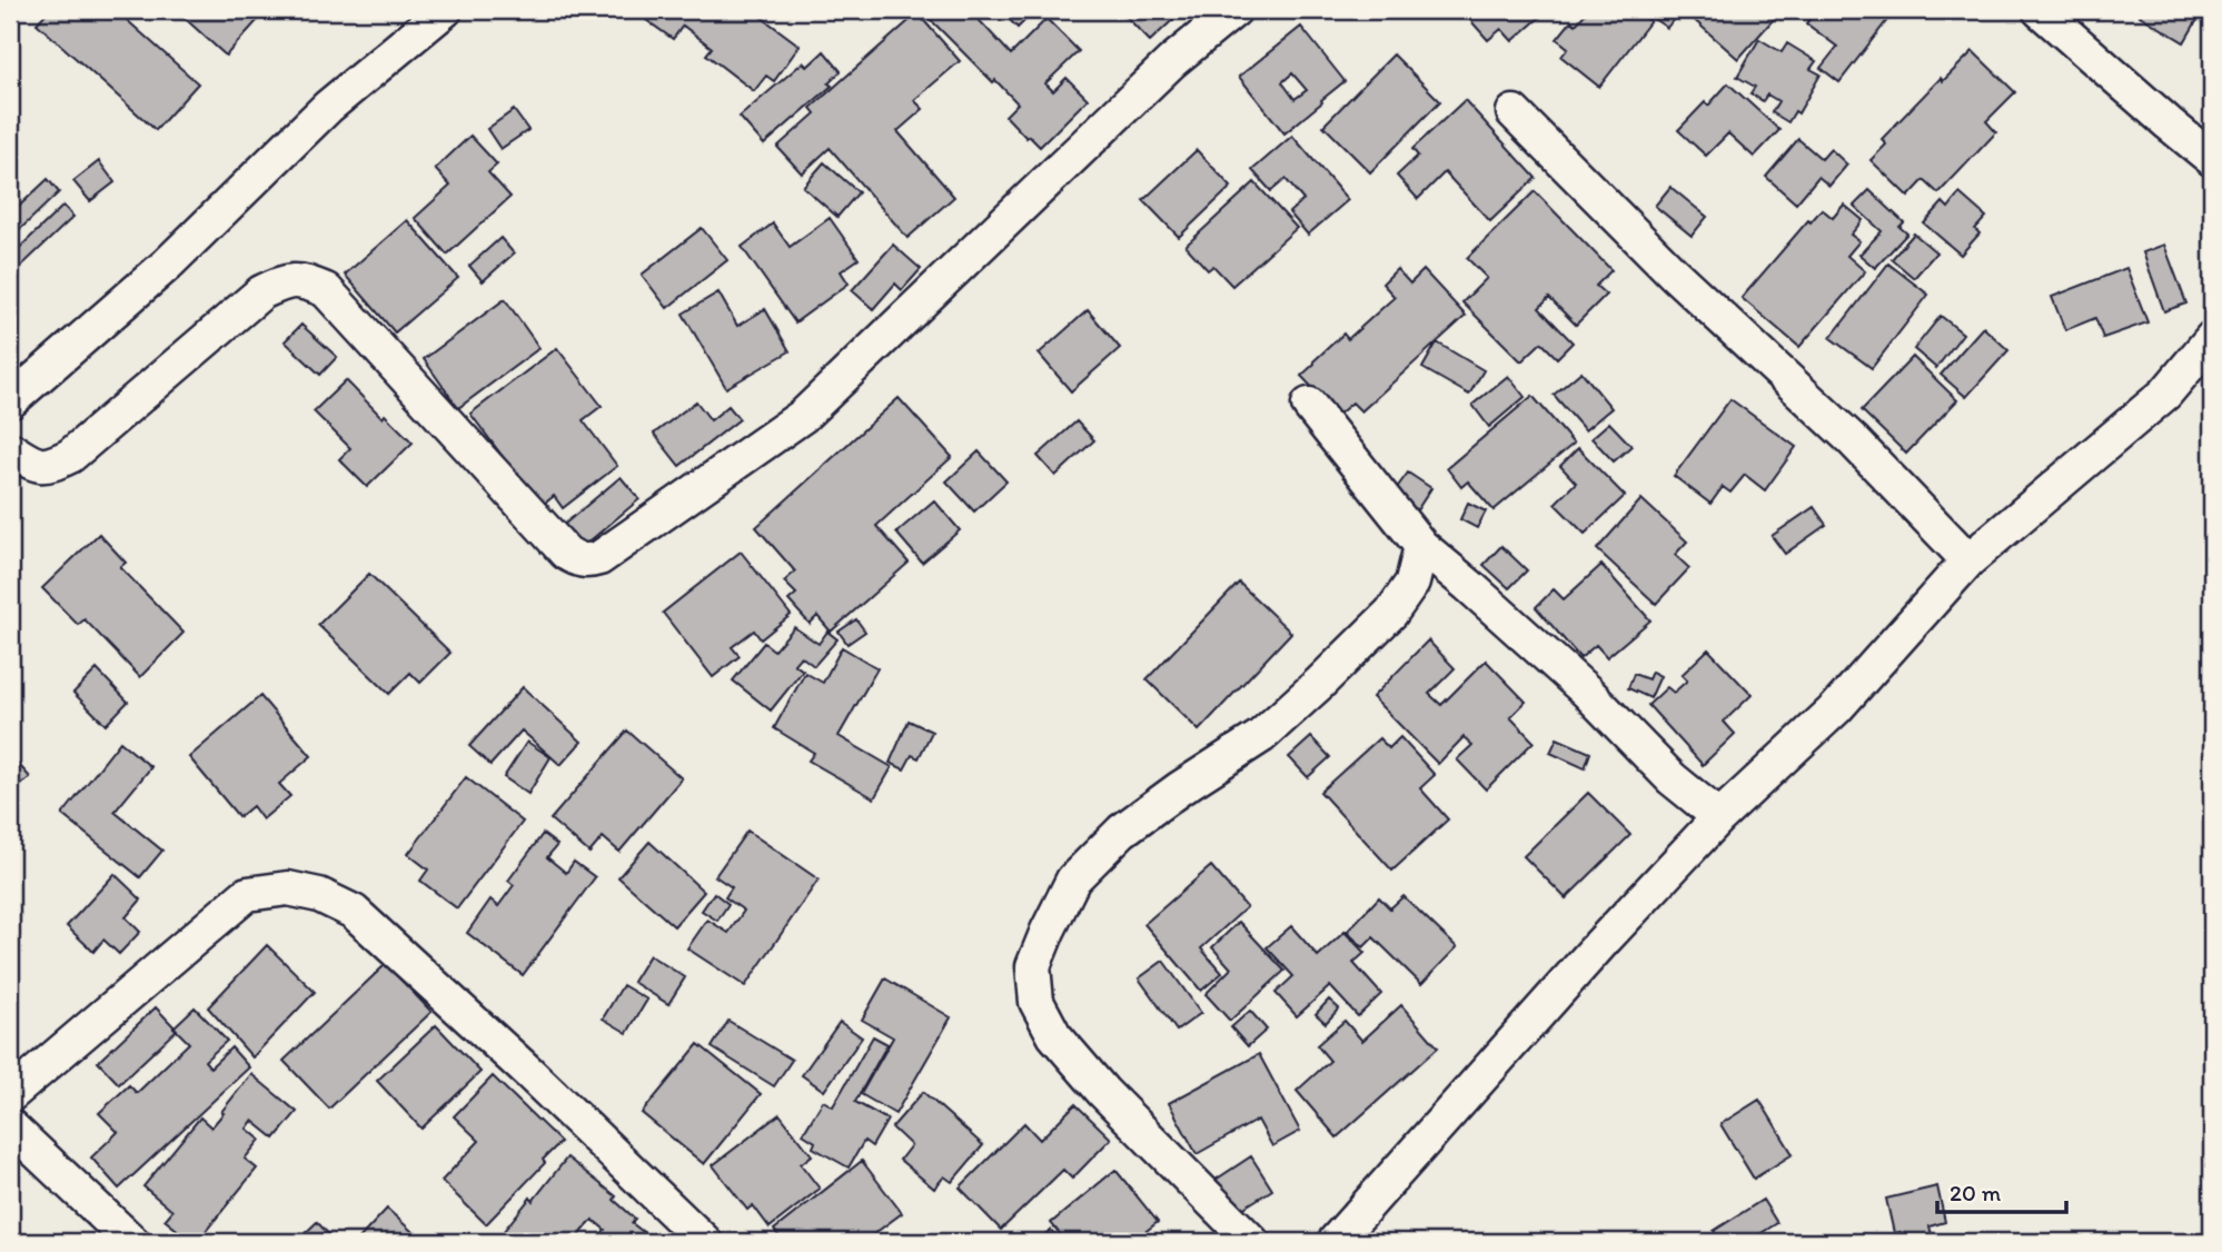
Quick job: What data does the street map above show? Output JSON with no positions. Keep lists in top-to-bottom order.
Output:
{
  "scale_bar": "20 m"
}
